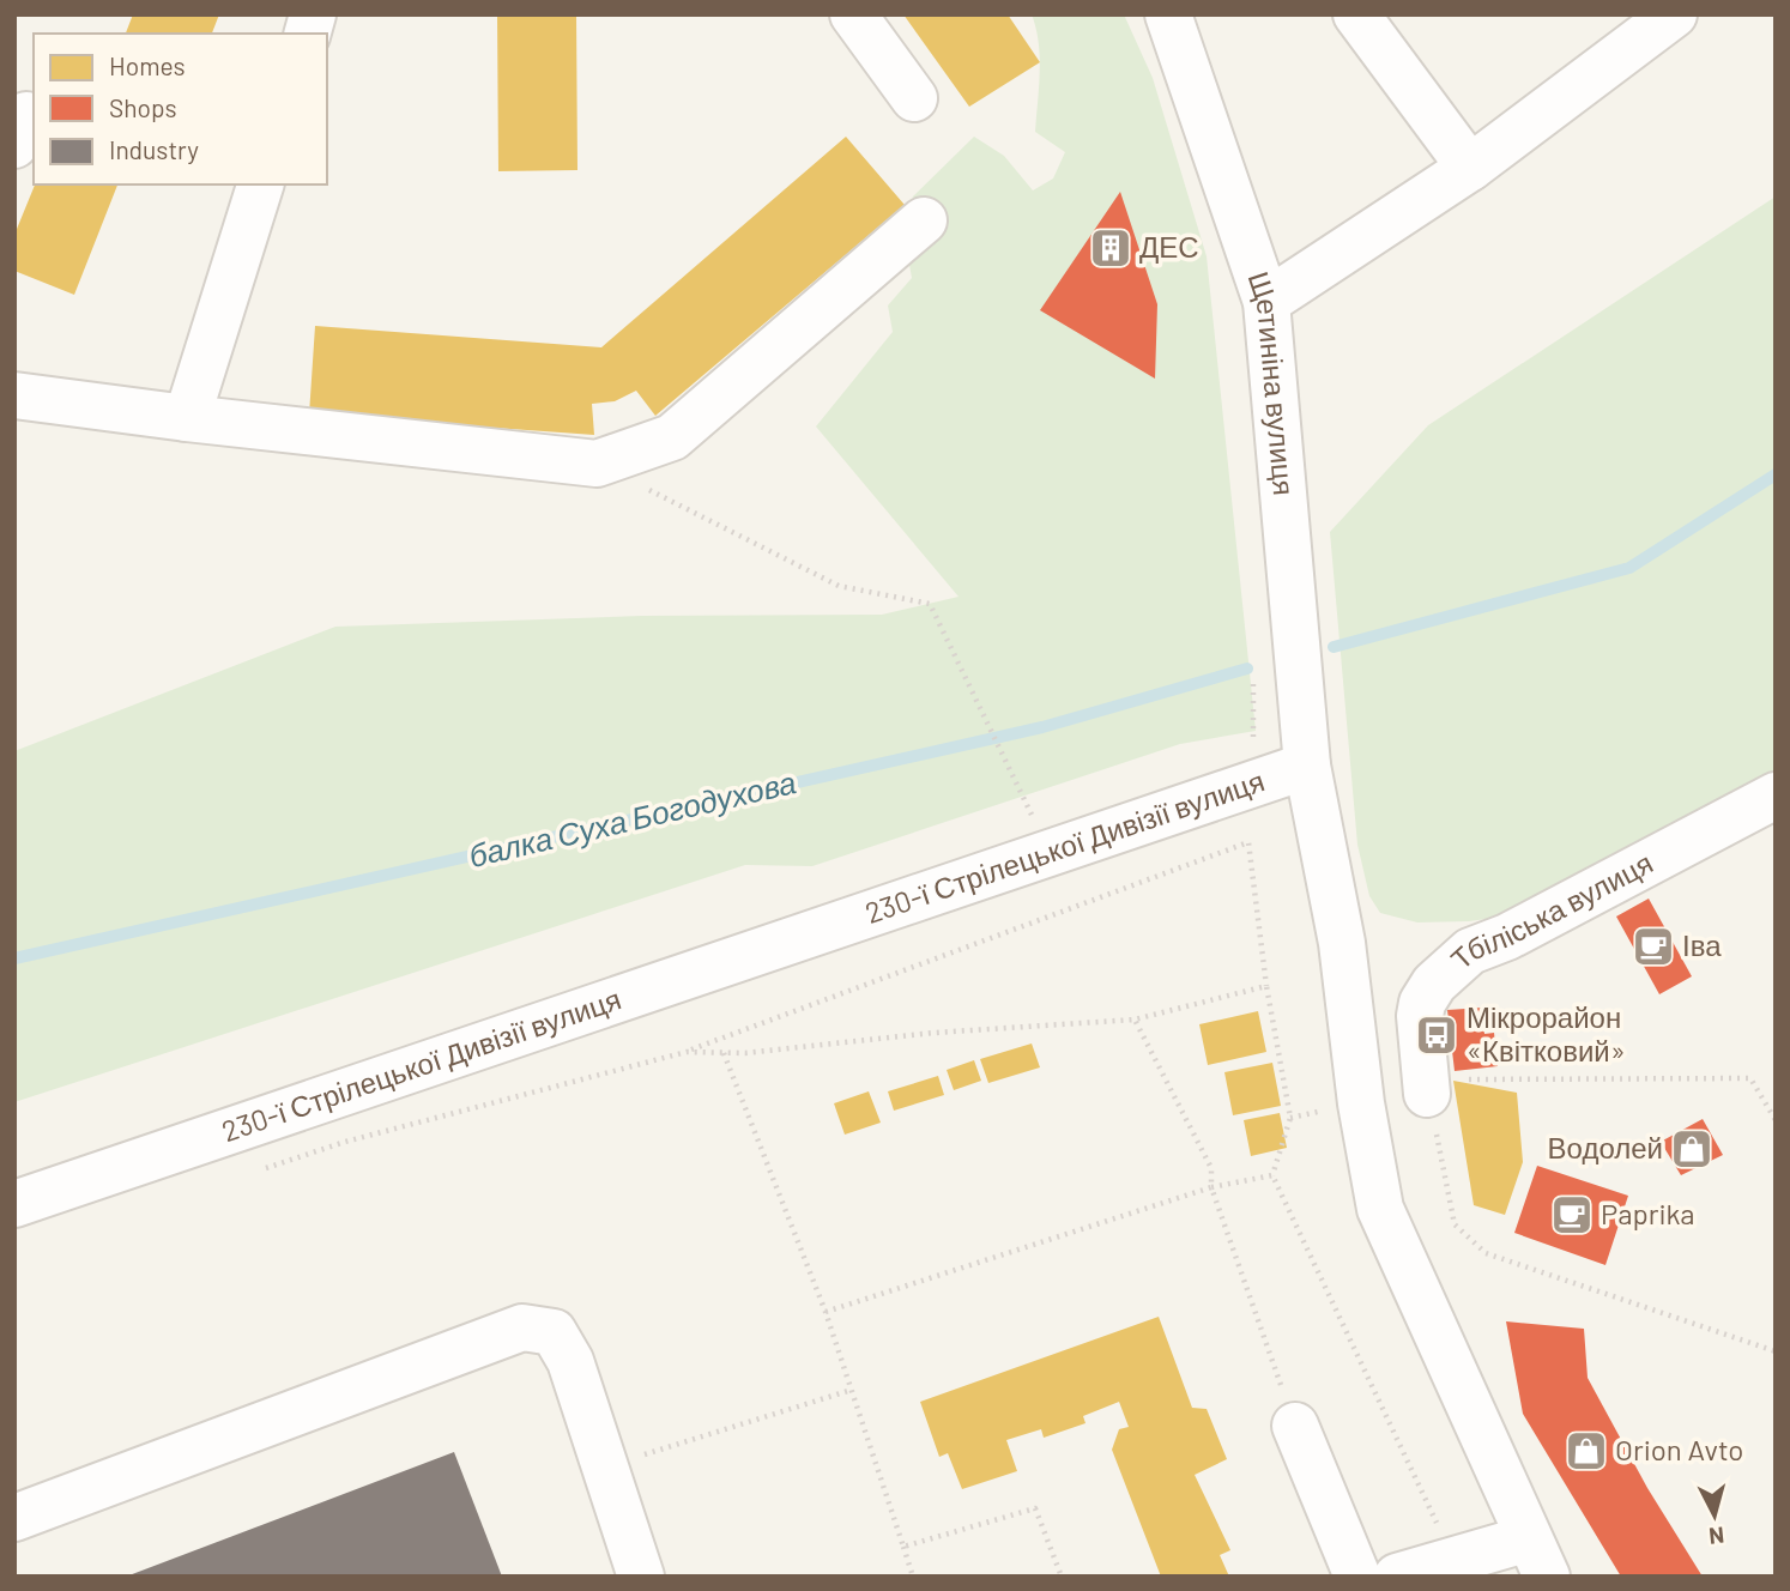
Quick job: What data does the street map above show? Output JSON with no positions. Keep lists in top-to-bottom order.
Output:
{
  "streets": {
    "street": ["Щетиніна вулиця", "230-ї Стрілецької Дивізії вулиця", "Тбіліська вулиця"]
  },
  "crossings": [
    ["Щетиніна вулиця", "230-ї Стрілецької Дивізії вулиця"]
  ],
  "water": ["балка Суха Богодухова"],
  "places": {
    "building": ["ДЕС"],
    "cafe": ["Іва", "Paprika"],
    "bus stop": ["Мікрорайон «Квітковий»"],
    "shop": ["Водолей", "Orion Avto"]
  },
  "legend": ["Homes", "Shops", "Industry"],
  "north": "bottom"
}
